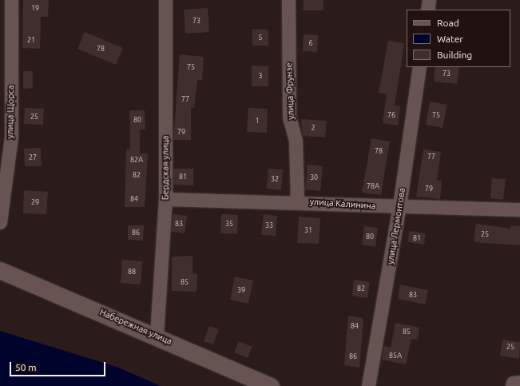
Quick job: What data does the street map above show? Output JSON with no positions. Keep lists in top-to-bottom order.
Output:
{
  "streets": {
    "street": [
      "улица Фрунзе",
      "улица Щорса",
      "Бердская улица",
      "улица Калинина",
      "улица Лермонтова",
      "Набережная улица"
    ]
  },
  "crossings": [
    ["улица Фрунзе", "улица Калинина"],
    ["Бердская улица", "улица Калинина"],
    ["Бердская улица", "Набережная улица"],
    ["улица Калинина", "улица Лермонтова"]
  ],
  "house_numbers": [
    "19",
    "73",
    "5",
    "21",
    "6",
    "78",
    "75",
    "73",
    "3",
    "77",
    "76",
    "75",
    "25",
    "80",
    "1",
    "2",
    "79",
    "78",
    "77",
    "27",
    "82А",
    "82",
    "81",
    "30",
    "32",
    "78А",
    "79",
    "84",
    "29",
    "83",
    "35",
    "33",
    "31",
    "86",
    "25",
    "80",
    "81",
    "88",
    "85",
    "82",
    "39",
    "83",
    "84",
    "85",
    "25",
    "85А",
    "86"
  ],
  "legend": ["Road", "Water", "Building"],
  "scale_bar": "50 m"
}
